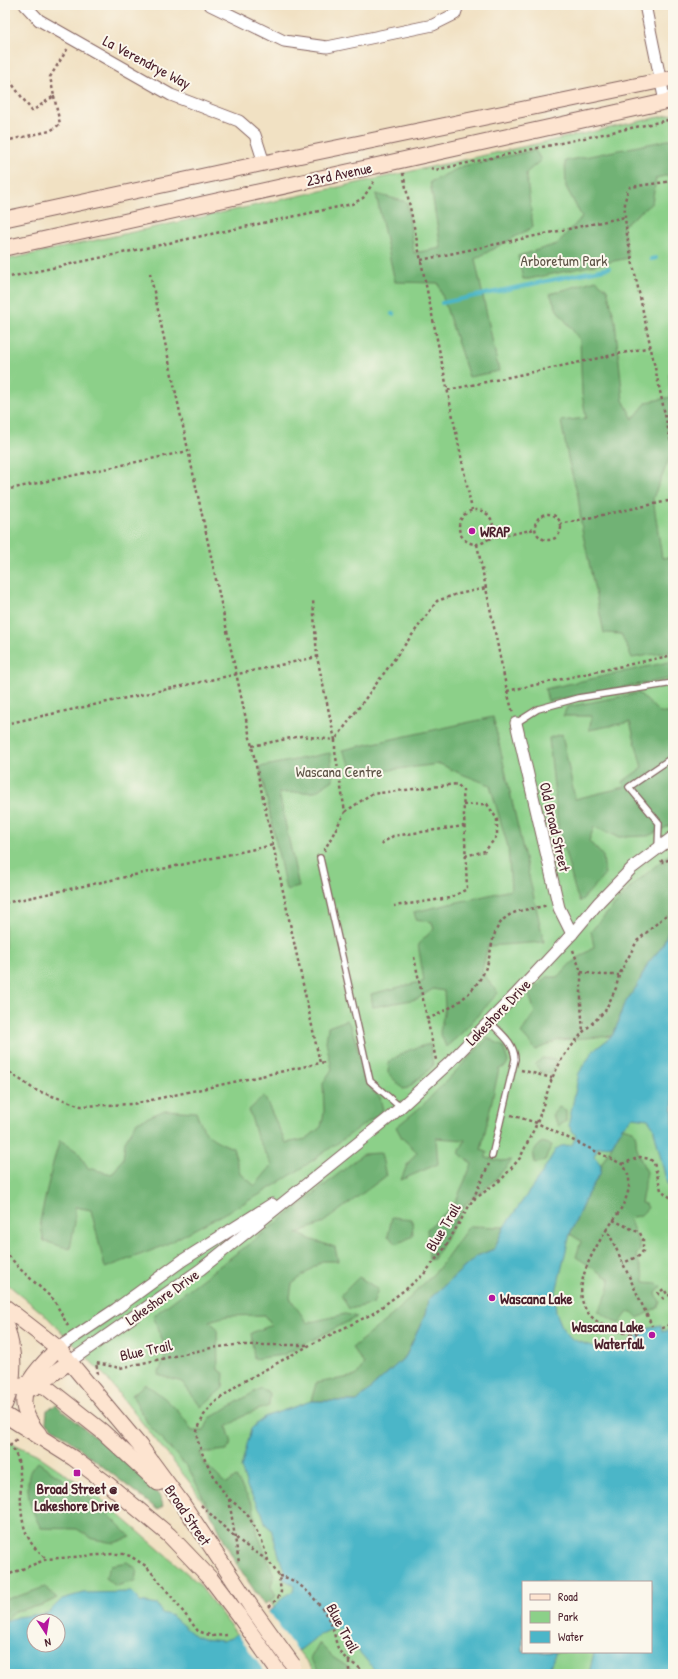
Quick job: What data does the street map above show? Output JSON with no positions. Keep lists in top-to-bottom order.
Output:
{
  "streets": {
    "main road": ["23rd Avenue", "Lakeshore Drive", "Broad Street"],
    "street": ["La Verendrye Way", "Old Broad Street"],
    "path": ["Blue Trail"]
  },
  "crossings": [
    ["La Verendrye Way", "23rd Avenue"],
    ["Old Broad Street", "Lakeshore Drive"],
    ["Lakeshore Drive", "Broad Street"]
  ],
  "parks": ["Arboretum Park", "Wascana Centre"],
  "places": {
    "other": ["WRAP", "Wascana Lake", "Wascana Lake Waterfall"],
    "transit": ["Broad Street @ Lakeshore Drive"]
  },
  "legend": ["Road", "Park", "Water"],
  "north": "bottom"
}
